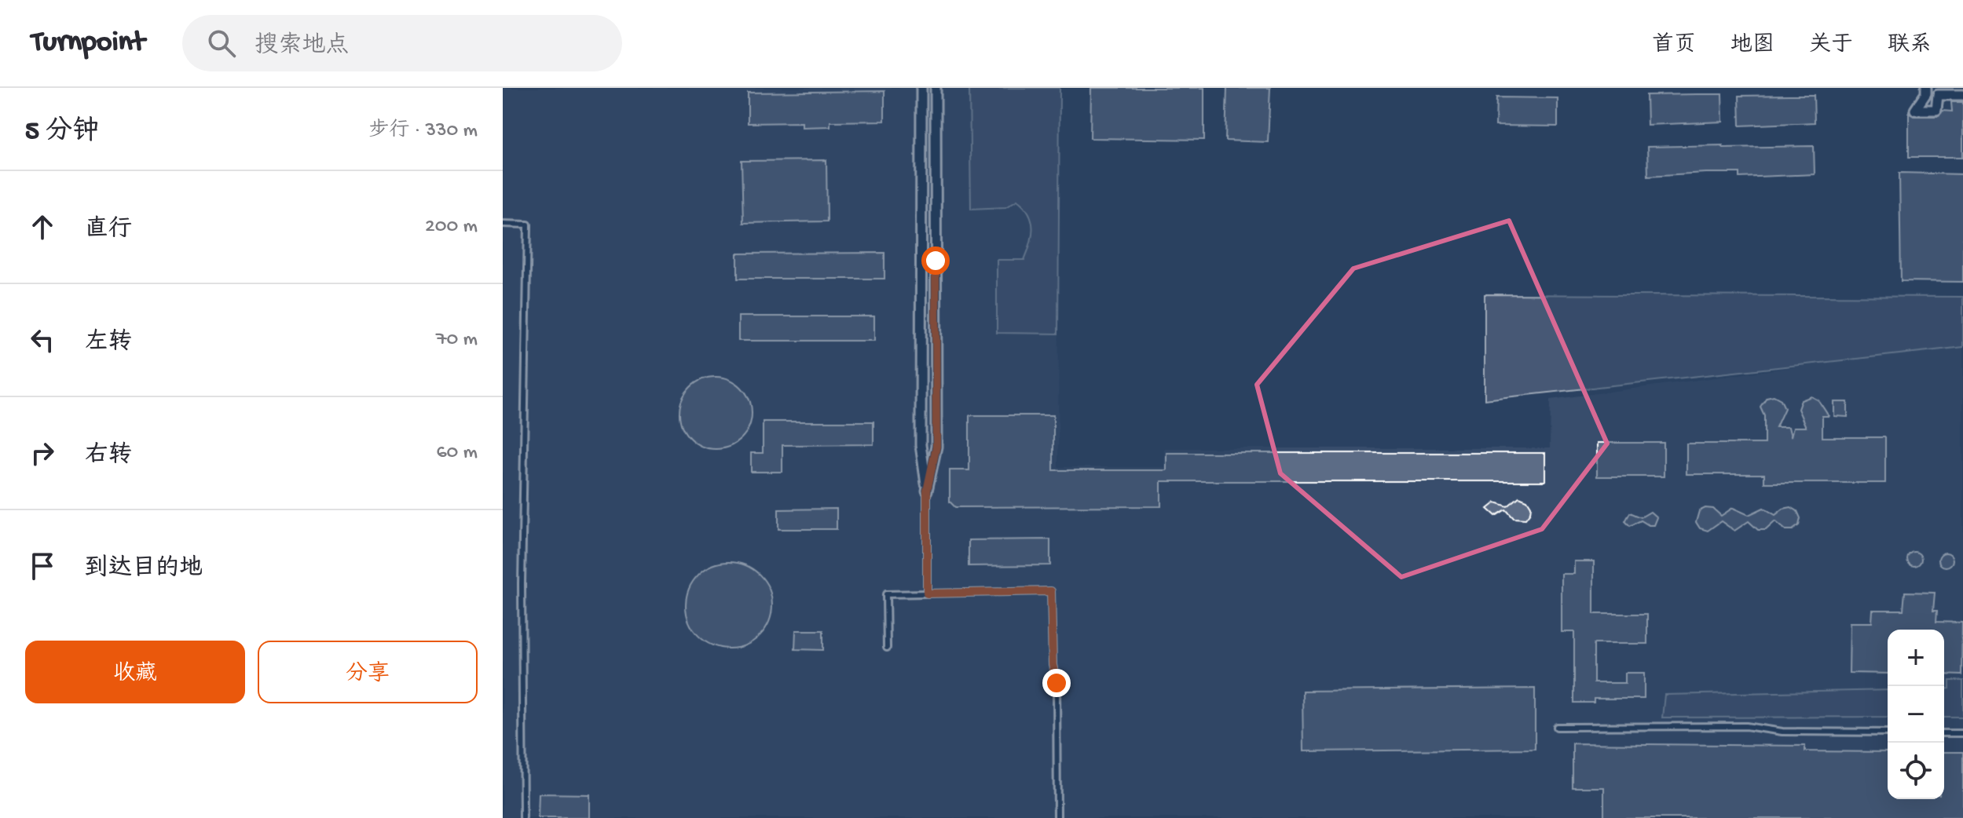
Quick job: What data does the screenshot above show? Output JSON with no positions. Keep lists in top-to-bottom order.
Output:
{
  "page": {
    "header": "Turnpoint",
    "search": "搜索地点",
    "nav": [
      "首页",
      "地图",
      "关于",
      "联系"
    ],
    "heading": ["5 分钟", "步行 · 330 m"],
    "list": [
      ["直行", "200 m"],
      ["左转", "70 m"],
      ["右转", "60 m"],
      "到达目的地"
    ],
    "buttons": ["收藏", "分享"],
    "map_buttons": ["+", "−"]
  }
}
